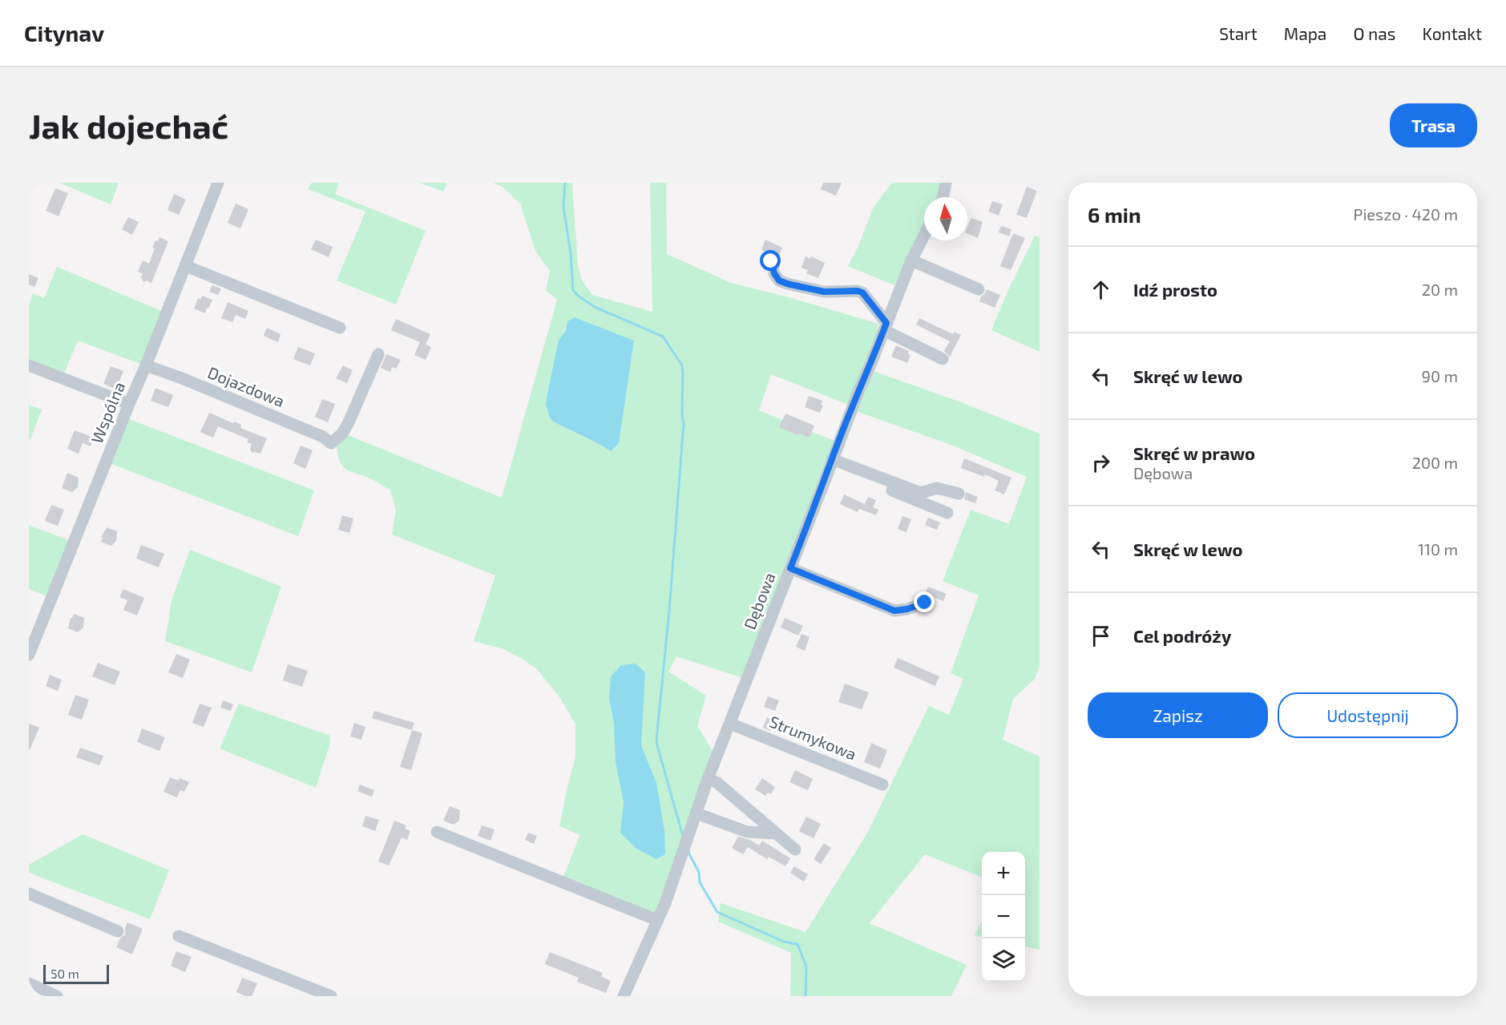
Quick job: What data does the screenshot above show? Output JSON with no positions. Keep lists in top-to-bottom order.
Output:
{
  "streets": {
    "street": [
      "Dojazdowa",
      "Wspólna",
      "Dębowa",
      "Strumykowa"
    ]
  },
  "crossings": [
    ["Dojazdowa", "Wspólna"],
    ["Dębowa", "Strumykowa"]
  ],
  "scale_bar": "50 m",
  "north": "top",
  "page": {
    "header": "Citynav",
    "nav": [
      "Start",
      "Mapa",
      "O nas",
      "Kontakt"
    ],
    "buttons": [
      "Trasa",
      ["Zapisz", "Udostępnij"]
    ],
    "title": "Jak dojechać",
    "heading": ["6 min", "Pieszo · 420 m"],
    "list": [
      ["Idź prosto", "20 m"],
      ["Skręć w lewo", "90 m"],
      ["Skręć w prawo", "Dębowa", "200 m"],
      ["Skręć w lewo", "110 m"],
      "Cel podróży"
    ],
    "map_buttons": ["+", "−"],
    "scale": "50 m"
  }
}
